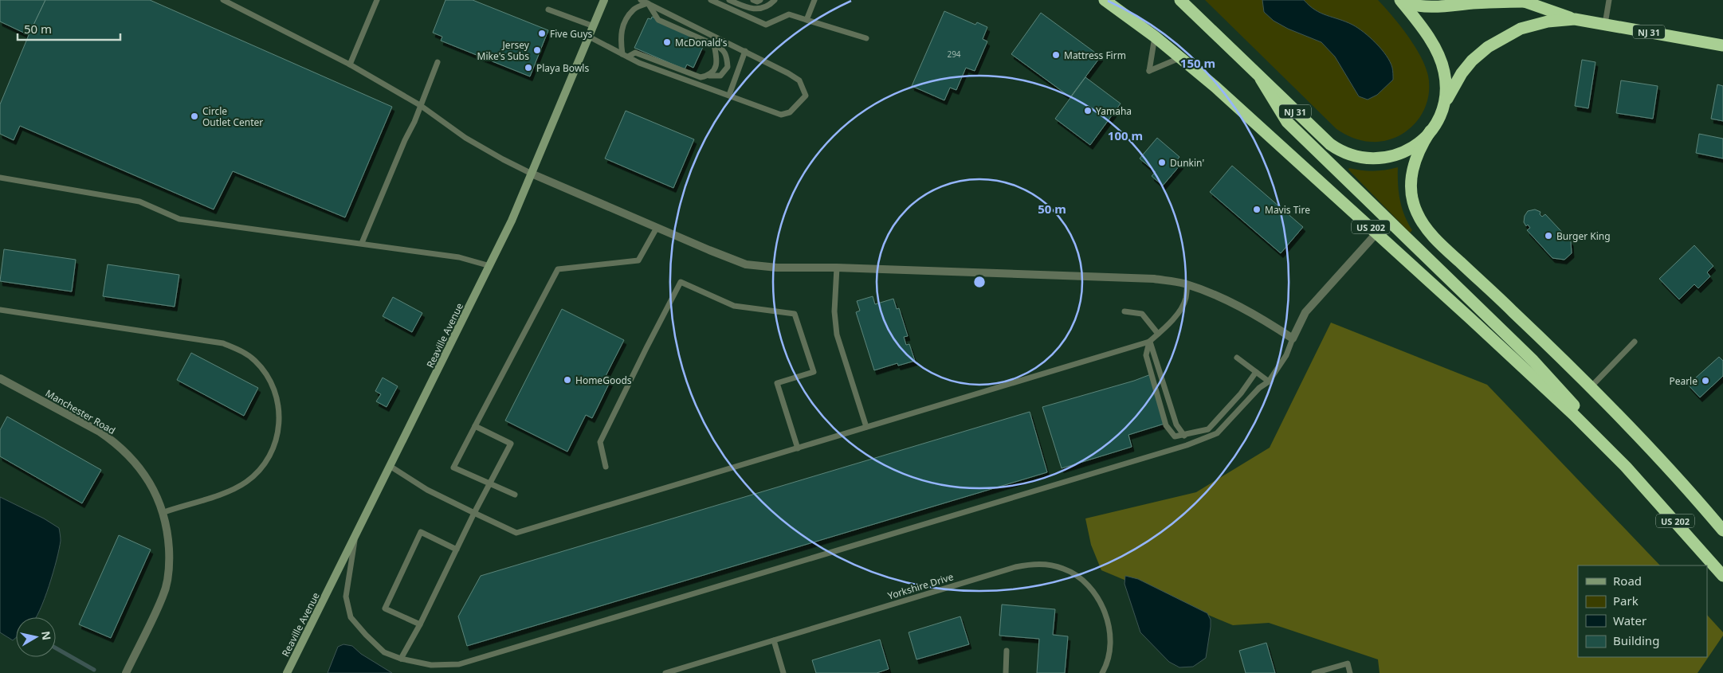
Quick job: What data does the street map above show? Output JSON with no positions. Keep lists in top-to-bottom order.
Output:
{
  "streets": {
    "highway": ["NJ 31", "US 202"],
    "street": ["Reaville Avenue", "Manchester Road"],
    "lane": ["Yorkshire Drive"]
  },
  "crossings": [
    ["NJ 31", "US 202"]
  ],
  "places": [
    "Five Guys",
    "McDonald's",
    "Jersey Mike's Subs",
    "Mattress Firm",
    "Playa Bowls",
    "Yamaha",
    "Circle Outlet Center",
    "Dunkin'",
    "Mavis Tire",
    "Burger King",
    "HomeGoods",
    "Pearle"
  ],
  "house_numbers": ["294"],
  "legend": [
    "Road",
    "Park",
    "Water",
    "Building"
  ],
  "scale_bar": "50 m",
  "north": "right",
  "rings": ["150 m", "100 m", "50 m"]
}
